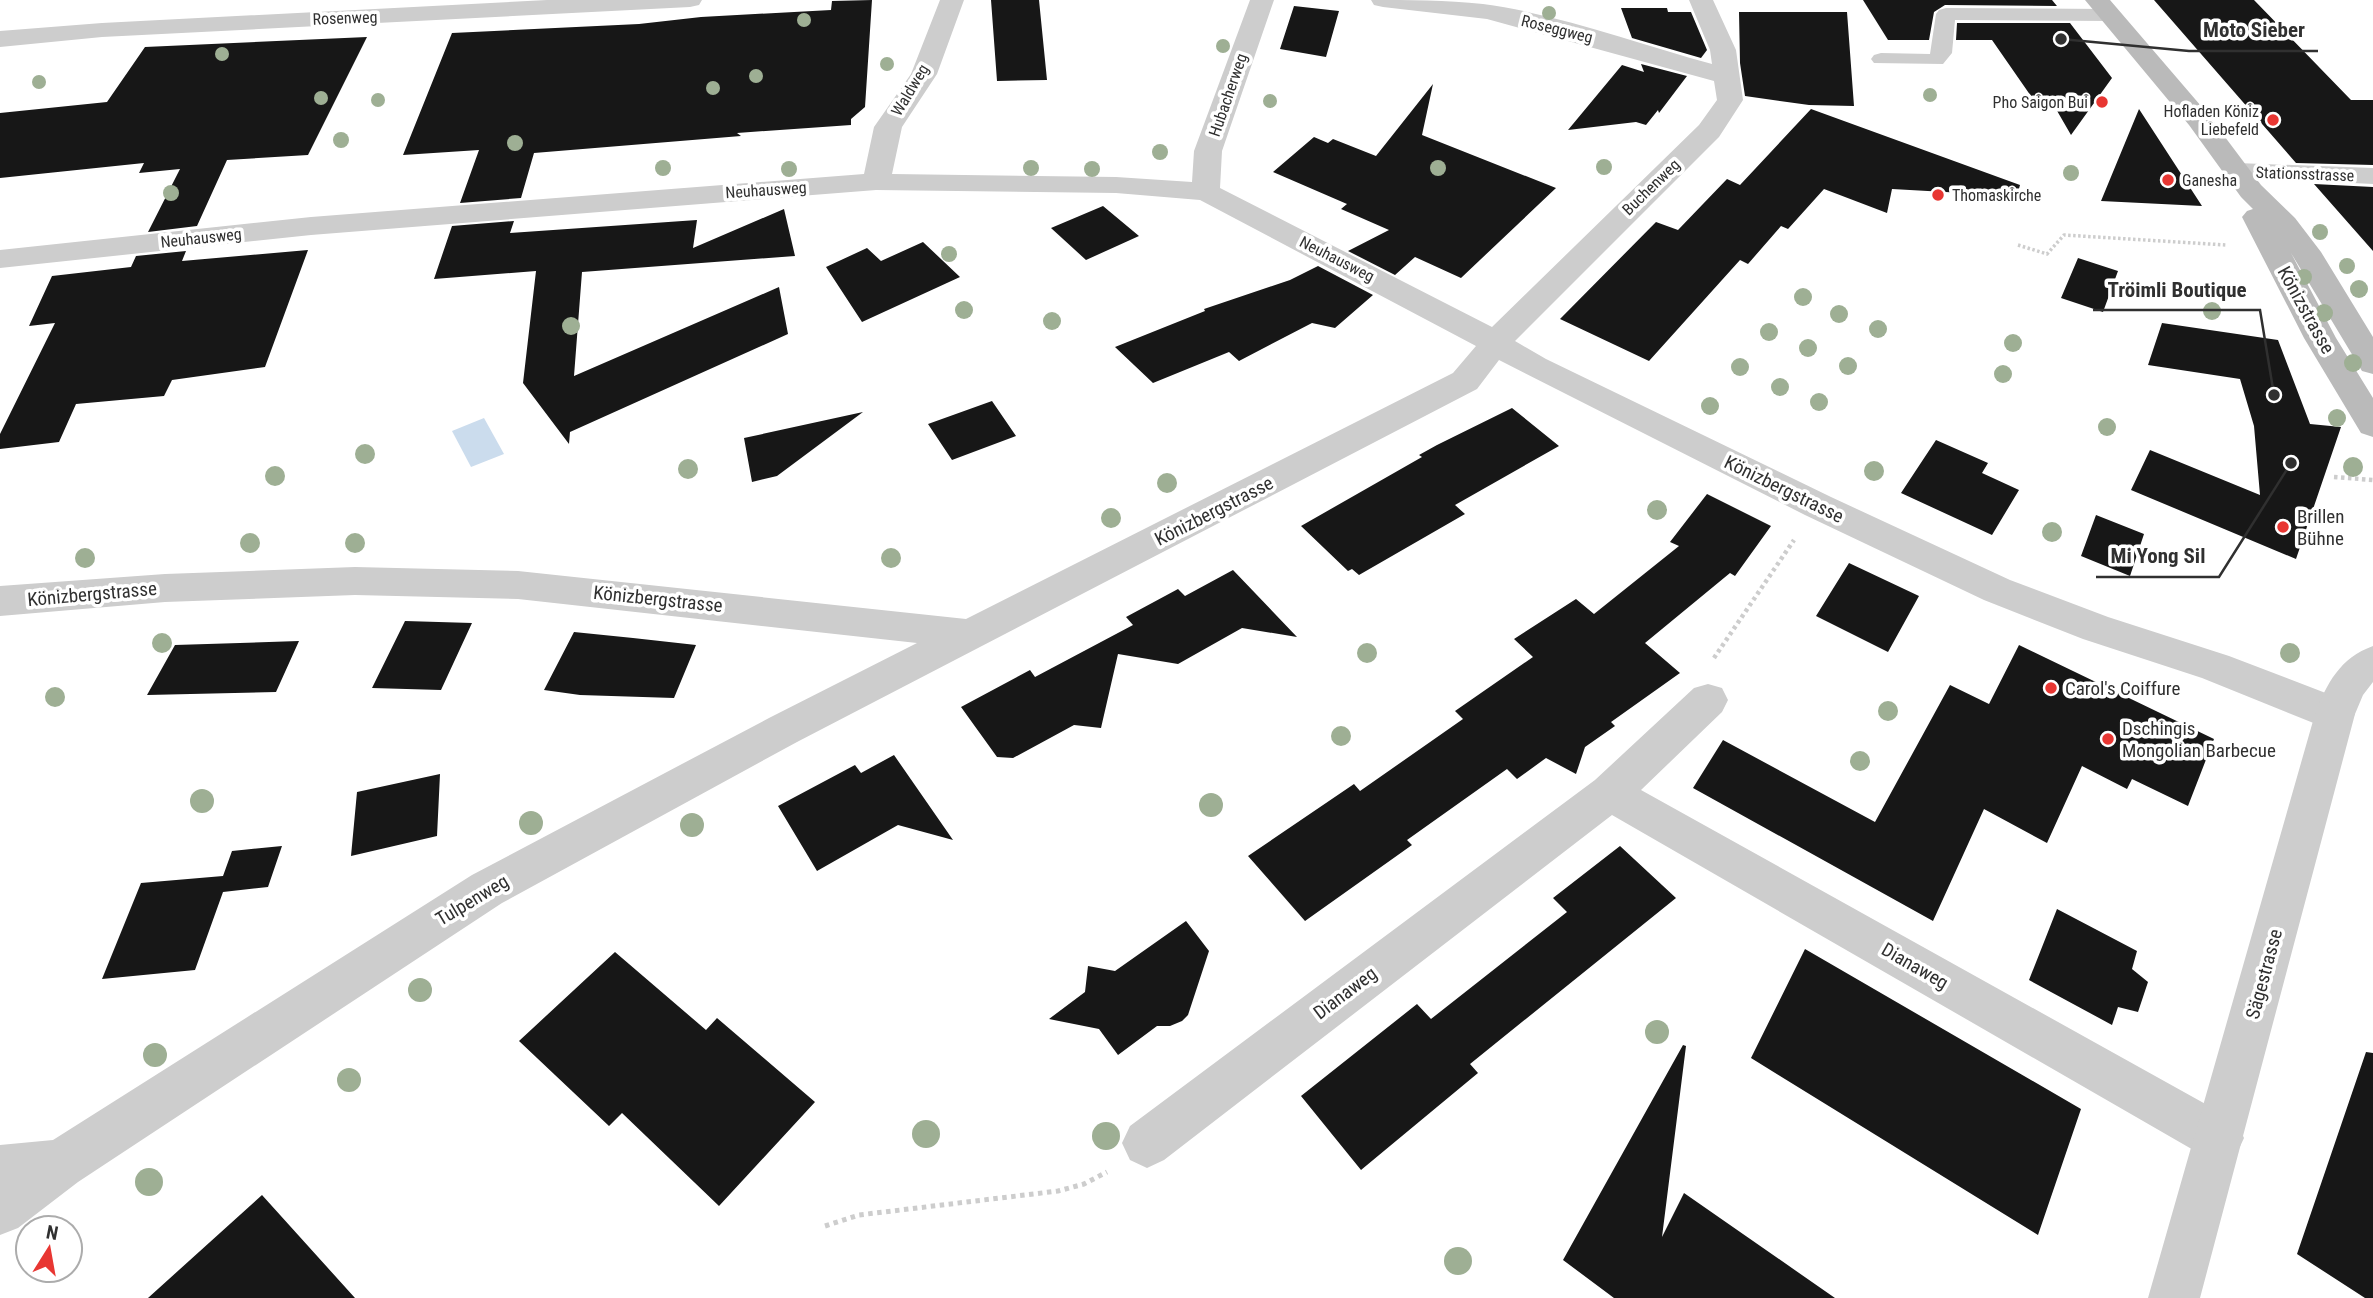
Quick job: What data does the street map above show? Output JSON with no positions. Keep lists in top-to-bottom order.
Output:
{
  "streets": {
    "main road": ["Könizstrasse"],
    "street": [
      "Rosenweg",
      "Roseggweg",
      "Waldweg",
      "Hubacherweg",
      "Stationsstrasse",
      "Buchenweg",
      "Neuhausweg",
      "Könizbergstrasse",
      "Tulpenweg",
      "Dianaweg",
      "Sägestrasse"
    ]
  },
  "crossings": [
    ["Roseggweg", "Buchenweg"],
    ["Waldweg", "Neuhausweg"],
    ["Hubacherweg", "Neuhausweg"],
    ["Stationsstrasse", "Könizstrasse"],
    ["Buchenweg", "Neuhausweg"],
    ["Buchenweg", "Könizbergstrasse"],
    ["Neuhausweg", "Könizbergstrasse"],
    ["Könizbergstrasse", "Tulpenweg"],
    ["Könizbergstrasse", "Sägestrasse"],
    ["Dianaweg", "Sägestrasse"]
  ],
  "places": [
    "Moto Sieber",
    "Pho Saigon Bui",
    "Hofladen Köniz Liebefeld",
    "Ganesha",
    "Thomaskirche",
    "Tröimli Boutique",
    "Mi Yong Sil",
    "Brillen Bühne",
    "Carol's Coiffure",
    "Dschingis Mongolian Barbecue"
  ],
  "north": "top"
}
